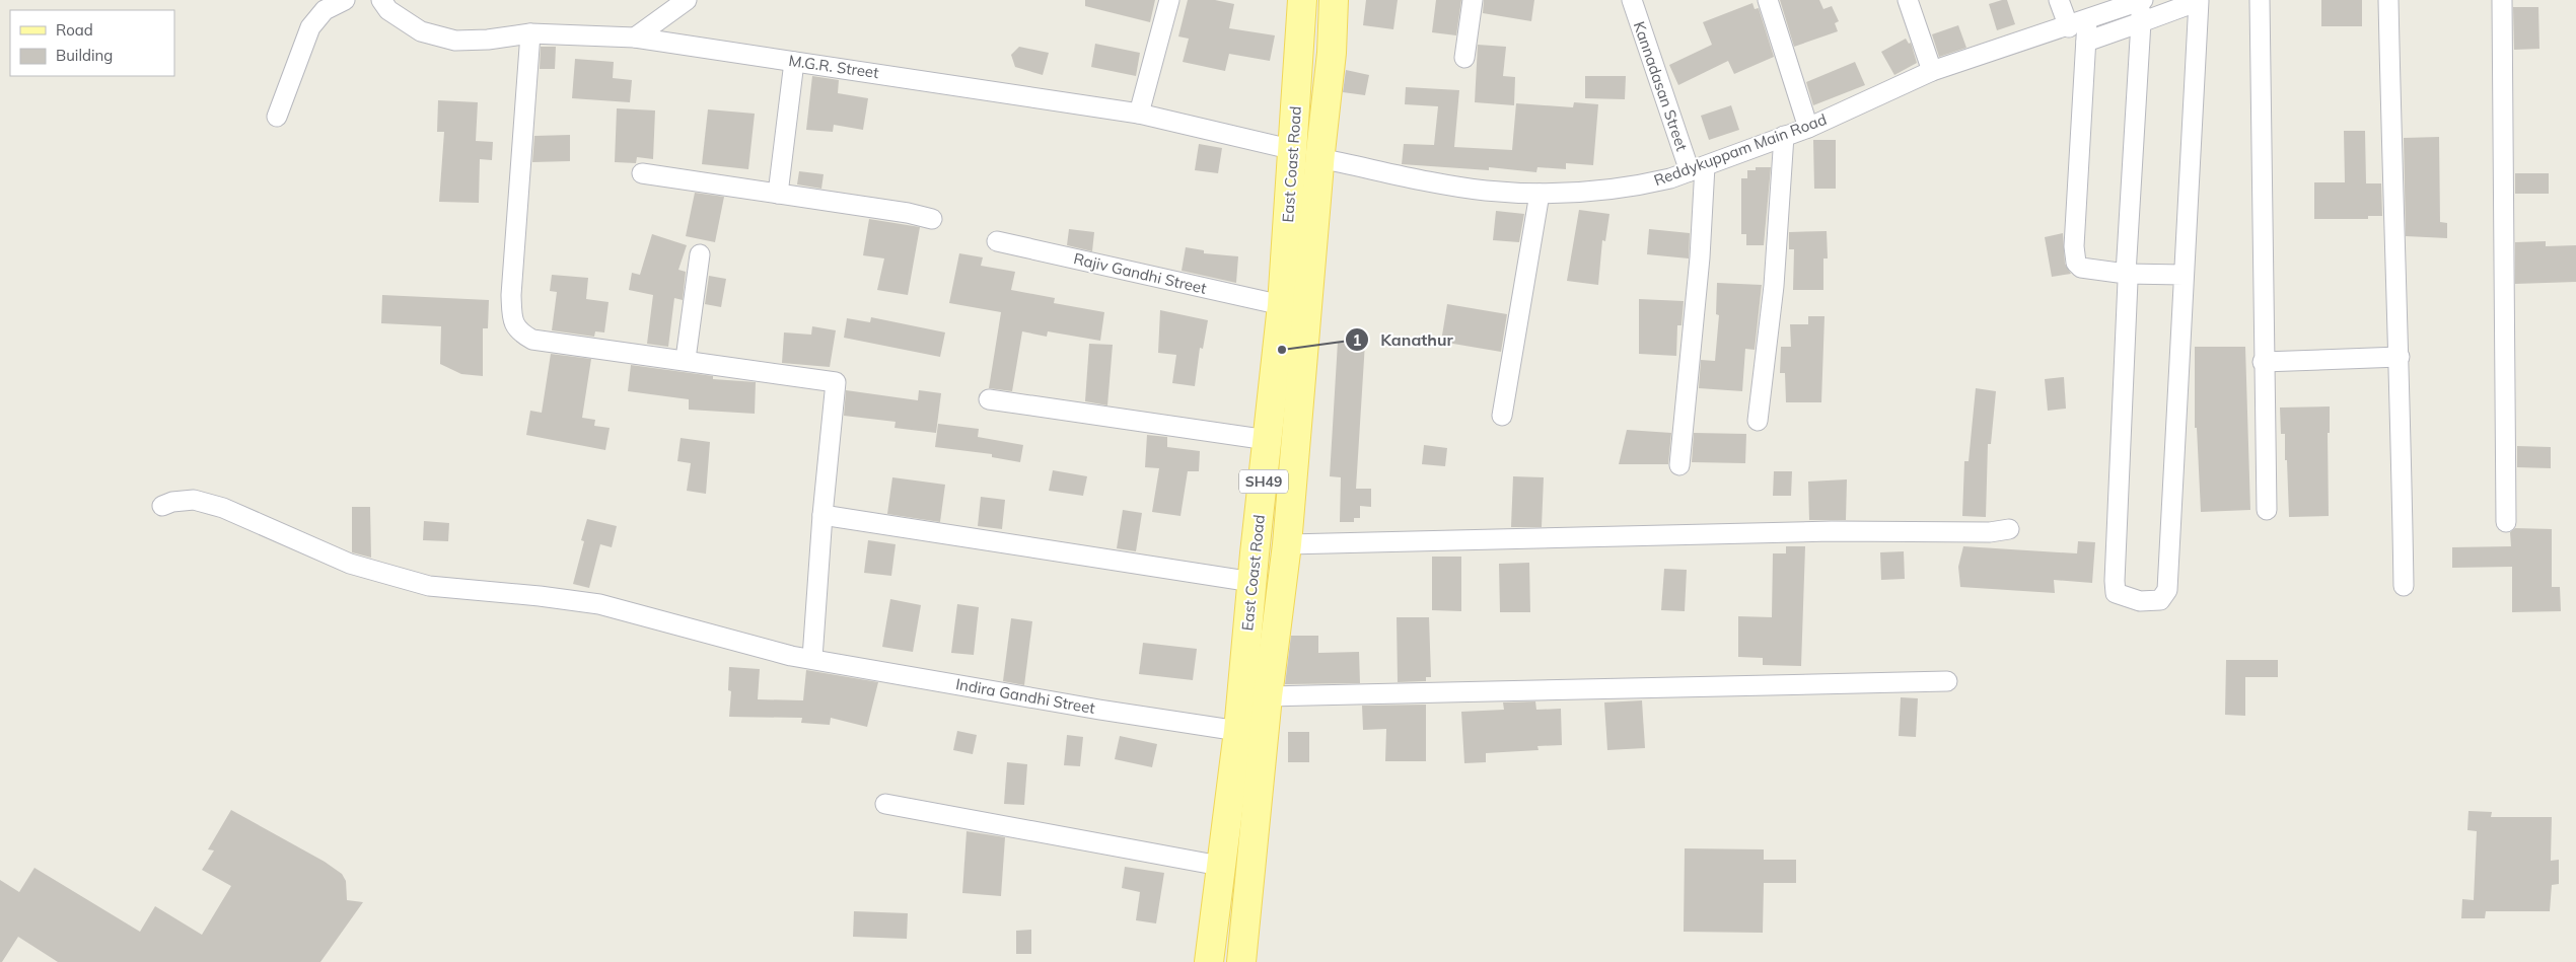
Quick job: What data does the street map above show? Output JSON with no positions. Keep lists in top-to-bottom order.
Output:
{
  "streets": {
    "main road": ["East Coast Road", "SH49"],
    "street": [
      "M.G.R. Street",
      "Kannadasan Street",
      "Reddykuppam Main Road",
      "Rajiv Gandhi Street",
      "Indira Gandhi Street"
    ]
  },
  "crossings": [
    ["M.G.R. Street", "East Coast Road"],
    ["Kannadasan Street", "Reddykuppam Main Road"],
    ["Reddykuppam Main Road", "East Coast Road"],
    ["East Coast Road", "Rajiv Gandhi Street"],
    ["East Coast Road", "Indira Gandhi Street"]
  ],
  "places": ["Kanathur"],
  "legend": ["Road", "Building"]
}
